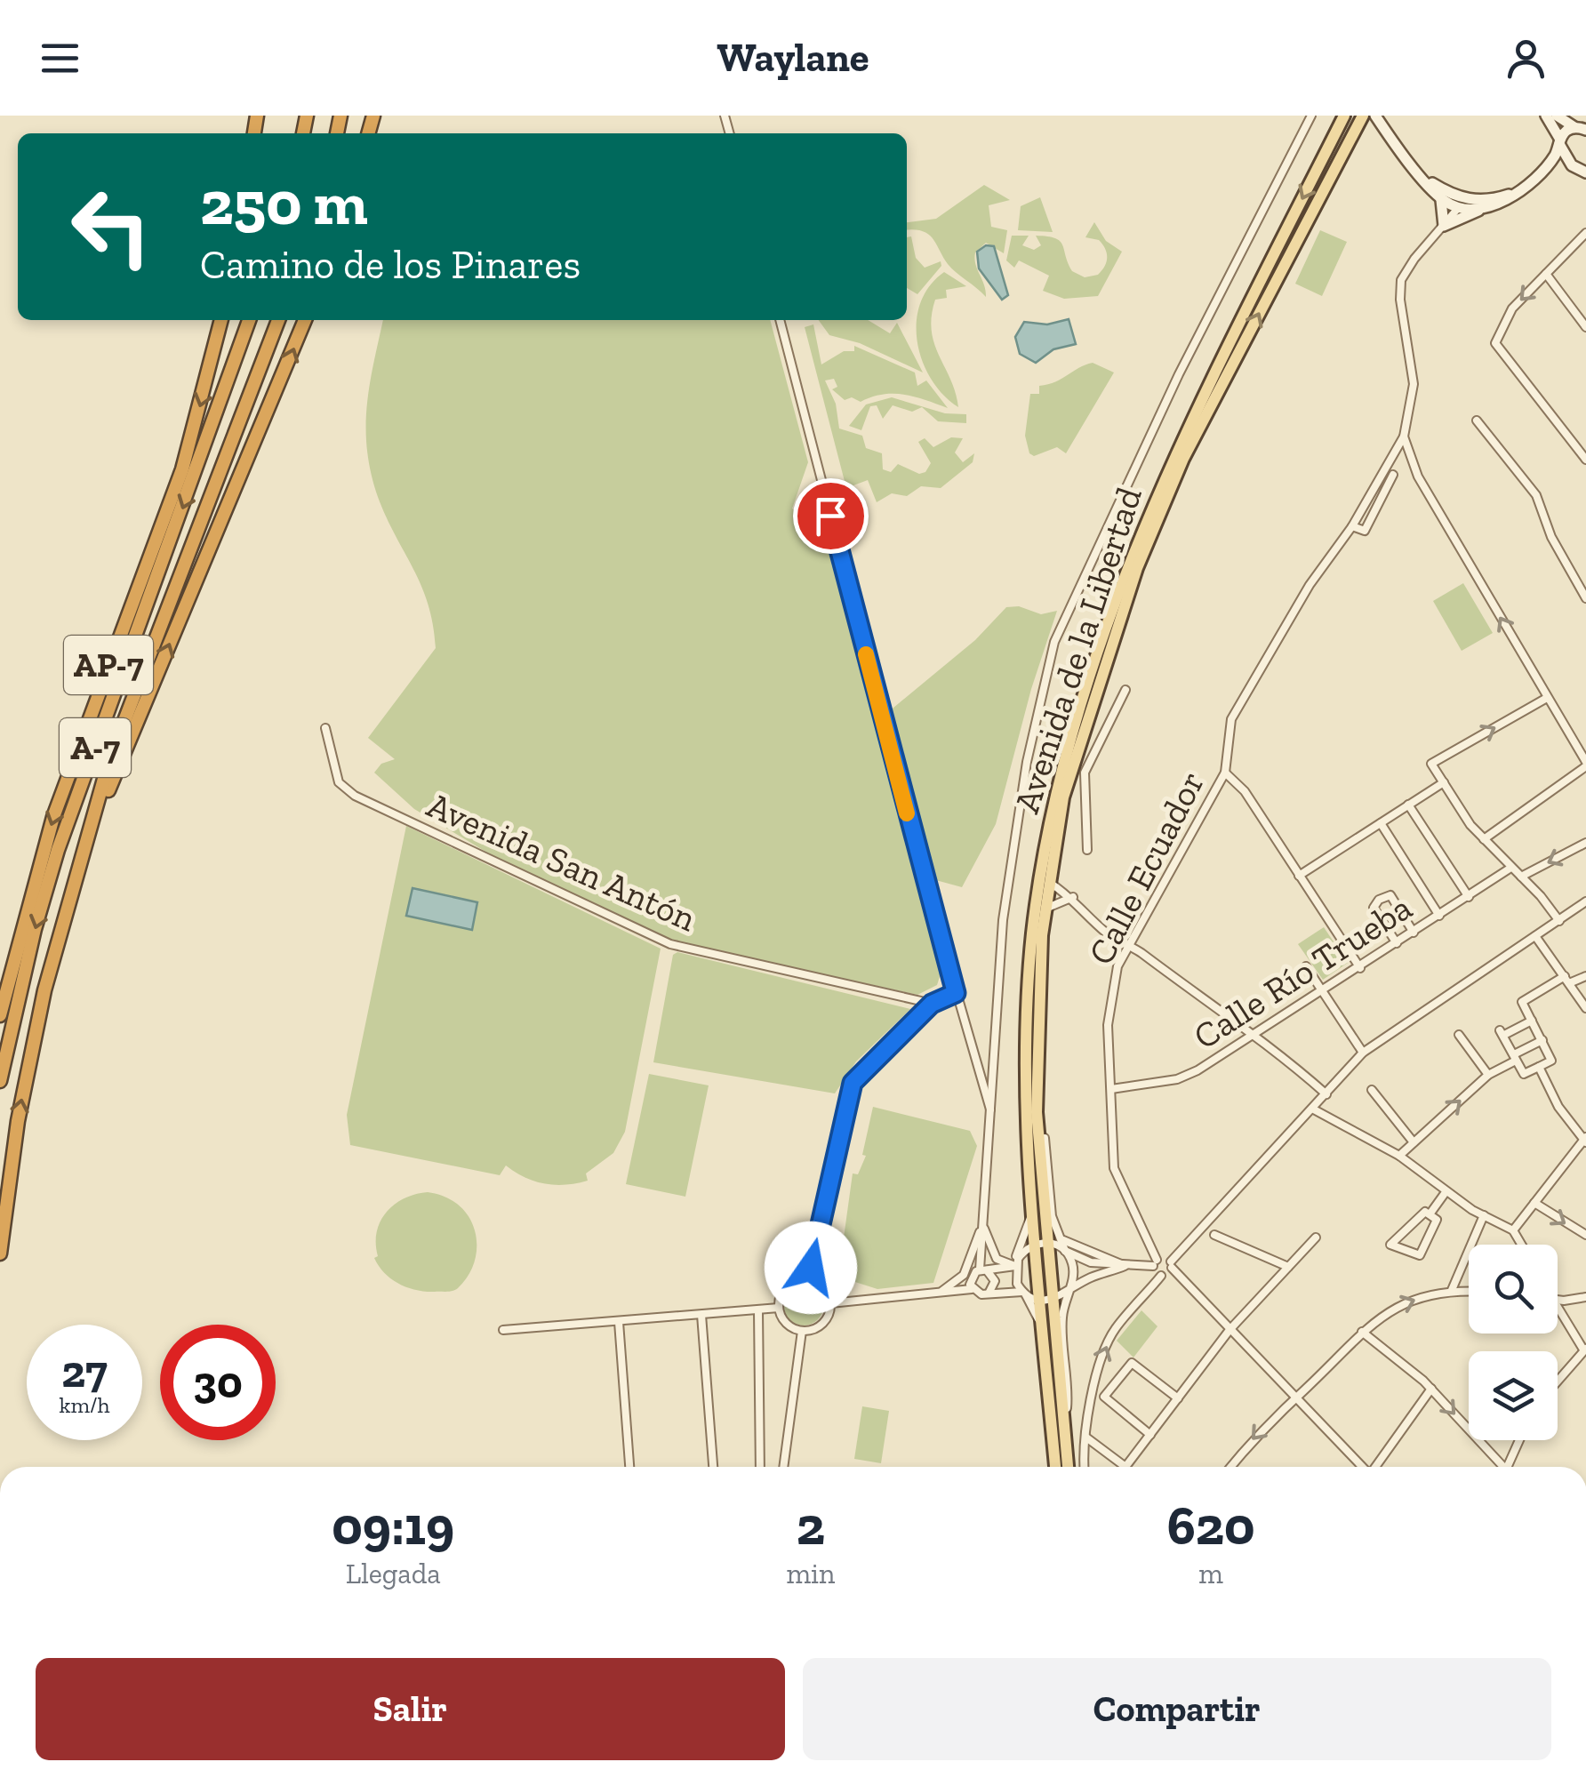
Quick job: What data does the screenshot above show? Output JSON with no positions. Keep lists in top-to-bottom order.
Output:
{
  "streets": {
    "highway": ["AP-7", "A-7"],
    "main road": ["Avenida de la Libertad"],
    "street": ["Avenida San Antón", "Calle Ecuador", "Calle Río Trueba"]
  },
  "crossings": [
    ["AP-7", "A-7"],
    ["Calle Ecuador", "Calle Río Trueba"]
  ],
  "page": {
    "header": "Waylane",
    "turn": ["250 m", "Camino de los Pinares"],
    "speed": "27 km/h",
    "limit": "30",
    "eta": [
      "09:19",
      "Llegada",
      "2",
      "min",
      "620",
      "m"
    ],
    "buttons": ["Salir", "Compartir"]
  }
}
